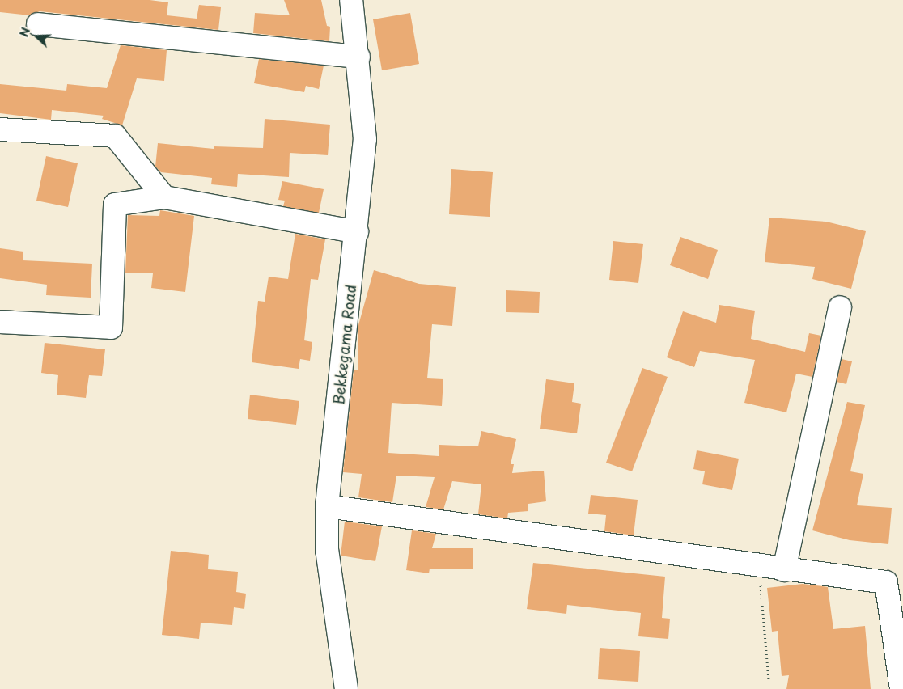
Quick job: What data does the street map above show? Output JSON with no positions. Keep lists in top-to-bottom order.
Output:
{
  "streets": {
    "street": ["Bekkegama Road"]
  },
  "north": "left"
}
